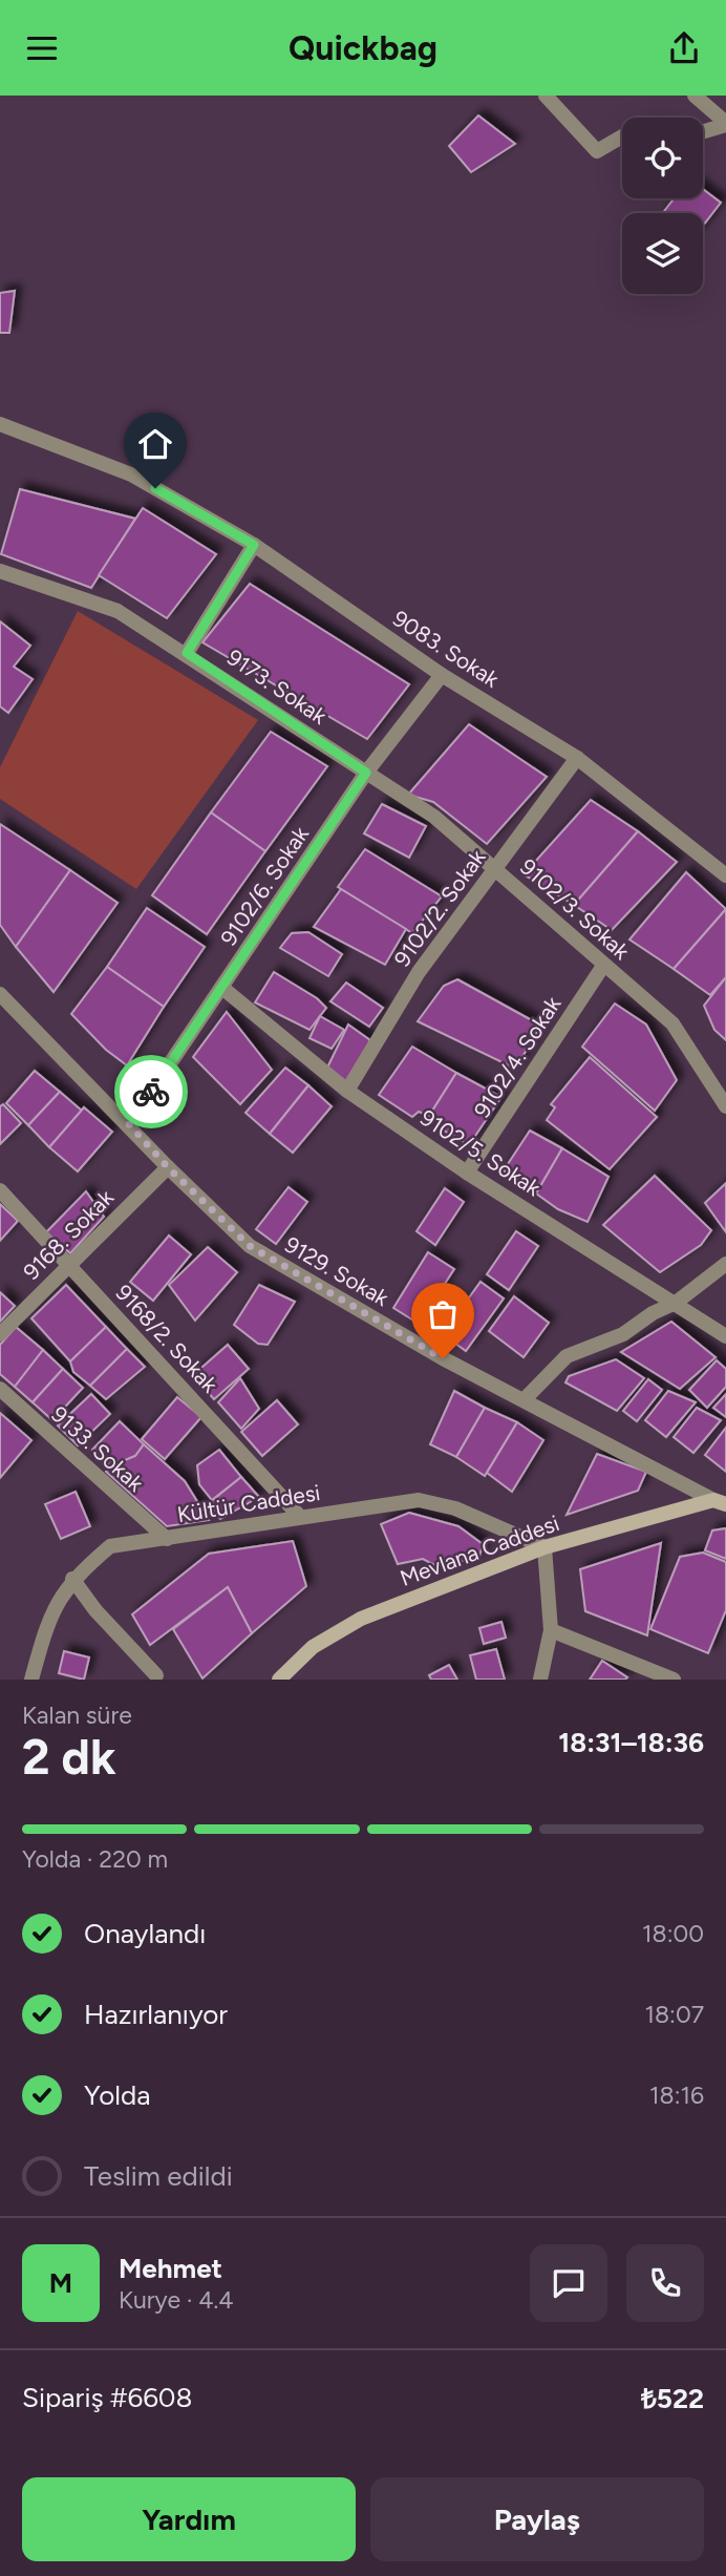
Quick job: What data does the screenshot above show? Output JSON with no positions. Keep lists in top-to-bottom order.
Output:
{
  "streets": {
    "main road": ["Mevlana Caddesi"],
    "street": [
      "9083. Sokak",
      "9173. Sokak",
      "9102/6. Sokak",
      "9102/2. Sokak",
      "9102/3. Sokak",
      "9102/4. Sokak",
      "9102/5. Sokak",
      "9168. Sokak",
      "9129. Sokak",
      "9168/2. Sokak",
      "9133. Sokak",
      "Kültür Caddesi"
    ]
  },
  "crossings": [
    ["9083. Sokak", "9102/6. Sokak"],
    ["9083. Sokak", "9102/2. Sokak"],
    ["9173. Sokak", "9102/6. Sokak"],
    ["9173. Sokak", "9102/3. Sokak"],
    ["9102/6. Sokak", "9102/3. Sokak"],
    ["9102/6. Sokak", "9102/5. Sokak"],
    ["9102/6. Sokak", "9129. Sokak"],
    ["9102/2. Sokak", "9102/3. Sokak"],
    ["9102/2. Sokak", "9102/5. Sokak"],
    ["9102/3. Sokak", "9102/4. Sokak"],
    ["9102/4. Sokak", "9102/5. Sokak"],
    ["9168. Sokak", "9129. Sokak"],
    ["9168. Sokak", "9168/2. Sokak"],
    ["9129. Sokak", "Mevlana Caddesi"],
    ["9168/2. Sokak", "Kültür Caddesi"],
    ["9133. Sokak", "Kültür Caddesi"],
    ["Kültür Caddesi", "Mevlana Caddesi"]
  ],
  "page": {
    "header": "Quickbag",
    "heading": ["2 dk", "Kalan süre", "18:31–18:36"],
    "panel": [
      "Mehmet",
      "Kurye · 4.4",
      "Sipariş #6608",
      "₺522"
    ],
    "bar": "Yolda · 220 m",
    "list": [
      ["Onaylandı", "18:00"],
      ["Hazırlanıyor", "18:07"],
      ["Yolda", "18:16"],
      "Teslim edildi"
    ],
    "round": "M",
    "buttons": ["Yardım", "Paylaş"]
  }
}
